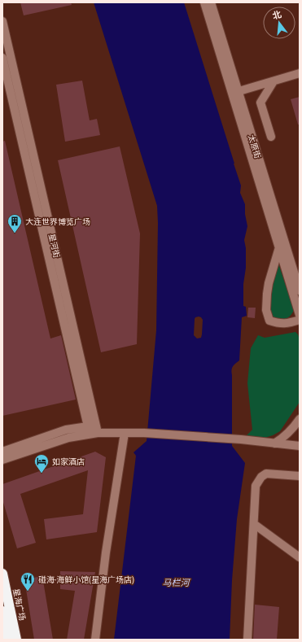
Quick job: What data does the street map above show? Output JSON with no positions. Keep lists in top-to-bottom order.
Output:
{
  "streets": {
    "highway": ["星海广场"],
    "street": ["太原街", "星河街"]
  },
  "water": ["马栏河"],
  "places": {
    "building": ["大连世界博览广场"],
    "hotel": ["如家酒店"],
    "restaurant": ["碰海·海鲜小馆(星海广场店)"]
  },
  "north": "top"
}
